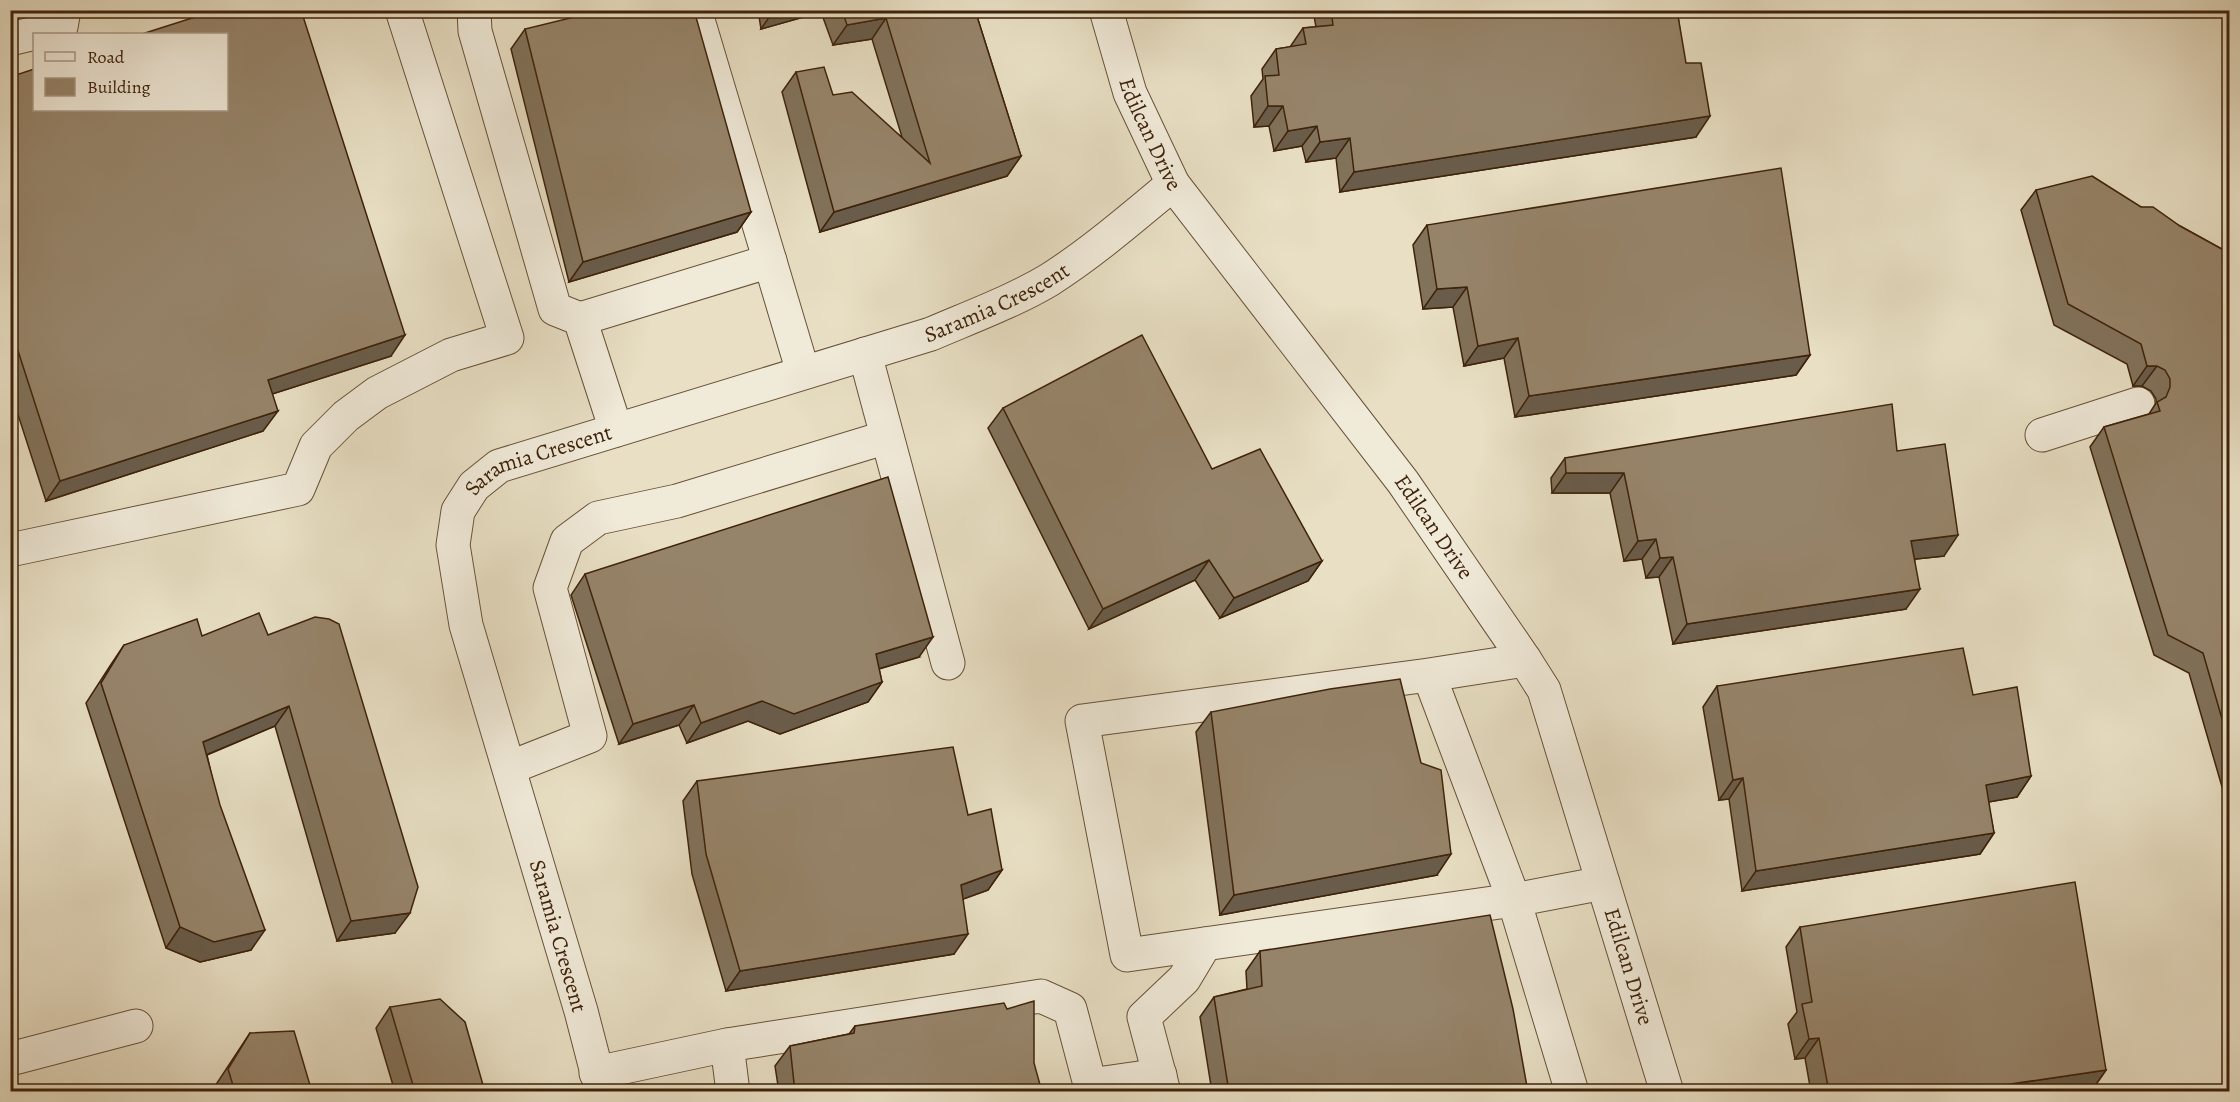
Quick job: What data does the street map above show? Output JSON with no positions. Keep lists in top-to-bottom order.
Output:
{
  "streets": {
    "street": ["Edilcan Drive", "Saramia Crescent"]
  },
  "crossings": [
    ["Edilcan Drive", "Saramia Crescent"]
  ],
  "legend": ["Road", "Building"]
}
